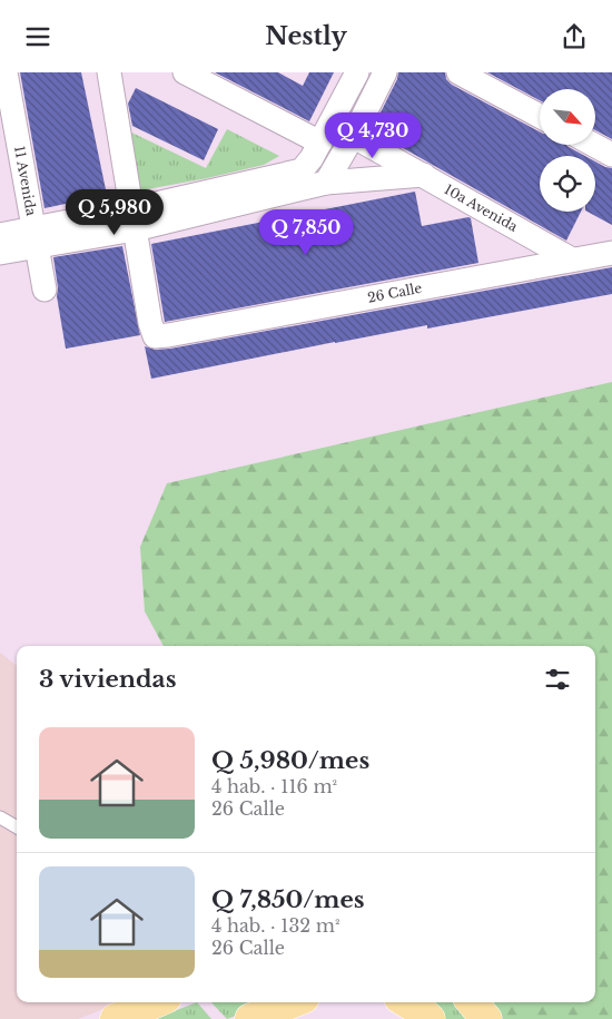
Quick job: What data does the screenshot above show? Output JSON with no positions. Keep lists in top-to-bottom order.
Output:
{
  "streets": {
    "street": ["11 Avenida", "10a Avenida", "26 Calle"]
  },
  "crossings": [
    ["10a Avenida", "26 Calle"]
  ],
  "north": "bottom right",
  "page": {
    "header": "Nestly",
    "price": ["Q 4,730", "Q 5,980", "Q 7,850"],
    "heading": "3 viviendas",
    "list": [
      {
        "name": "Q 5,980/mes",
        "note": "4 hab. · 116 m² · 26 Calle"
      },
      {
        "name": "Q 7,850/mes",
        "note": "4 hab. · 132 m² · 26 Calle"
      }
    ]
  }
}
